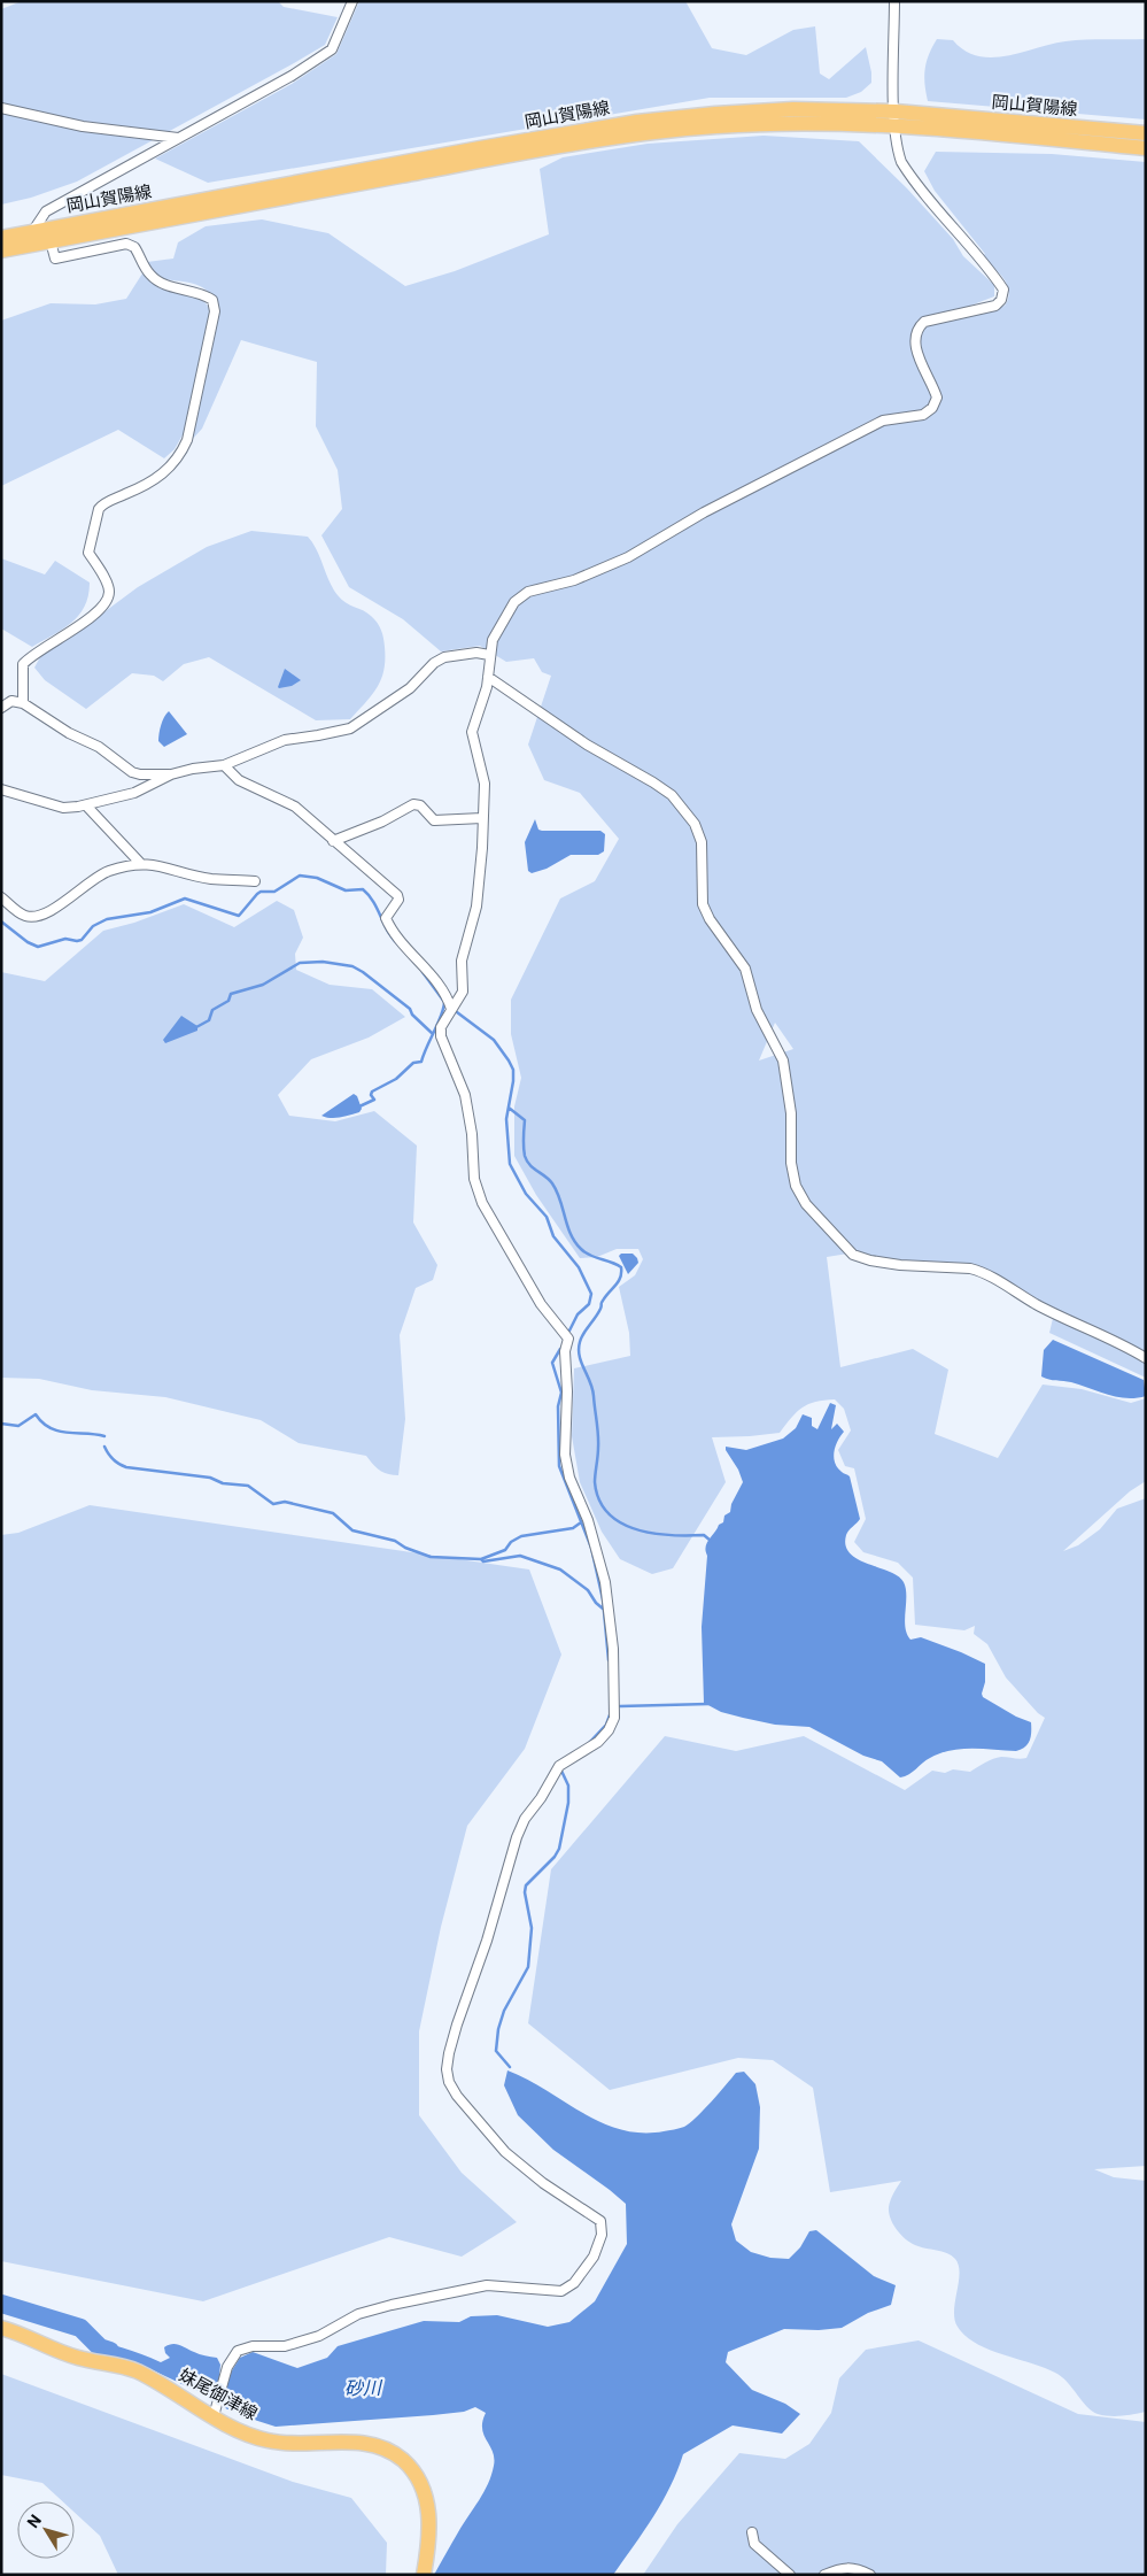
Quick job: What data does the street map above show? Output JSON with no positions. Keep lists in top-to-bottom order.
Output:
{
  "streets": {
    "main road": ["岡山賀陽線", "妹尾御津線"]
  },
  "water": ["砂川"],
  "north": "top left"
}
